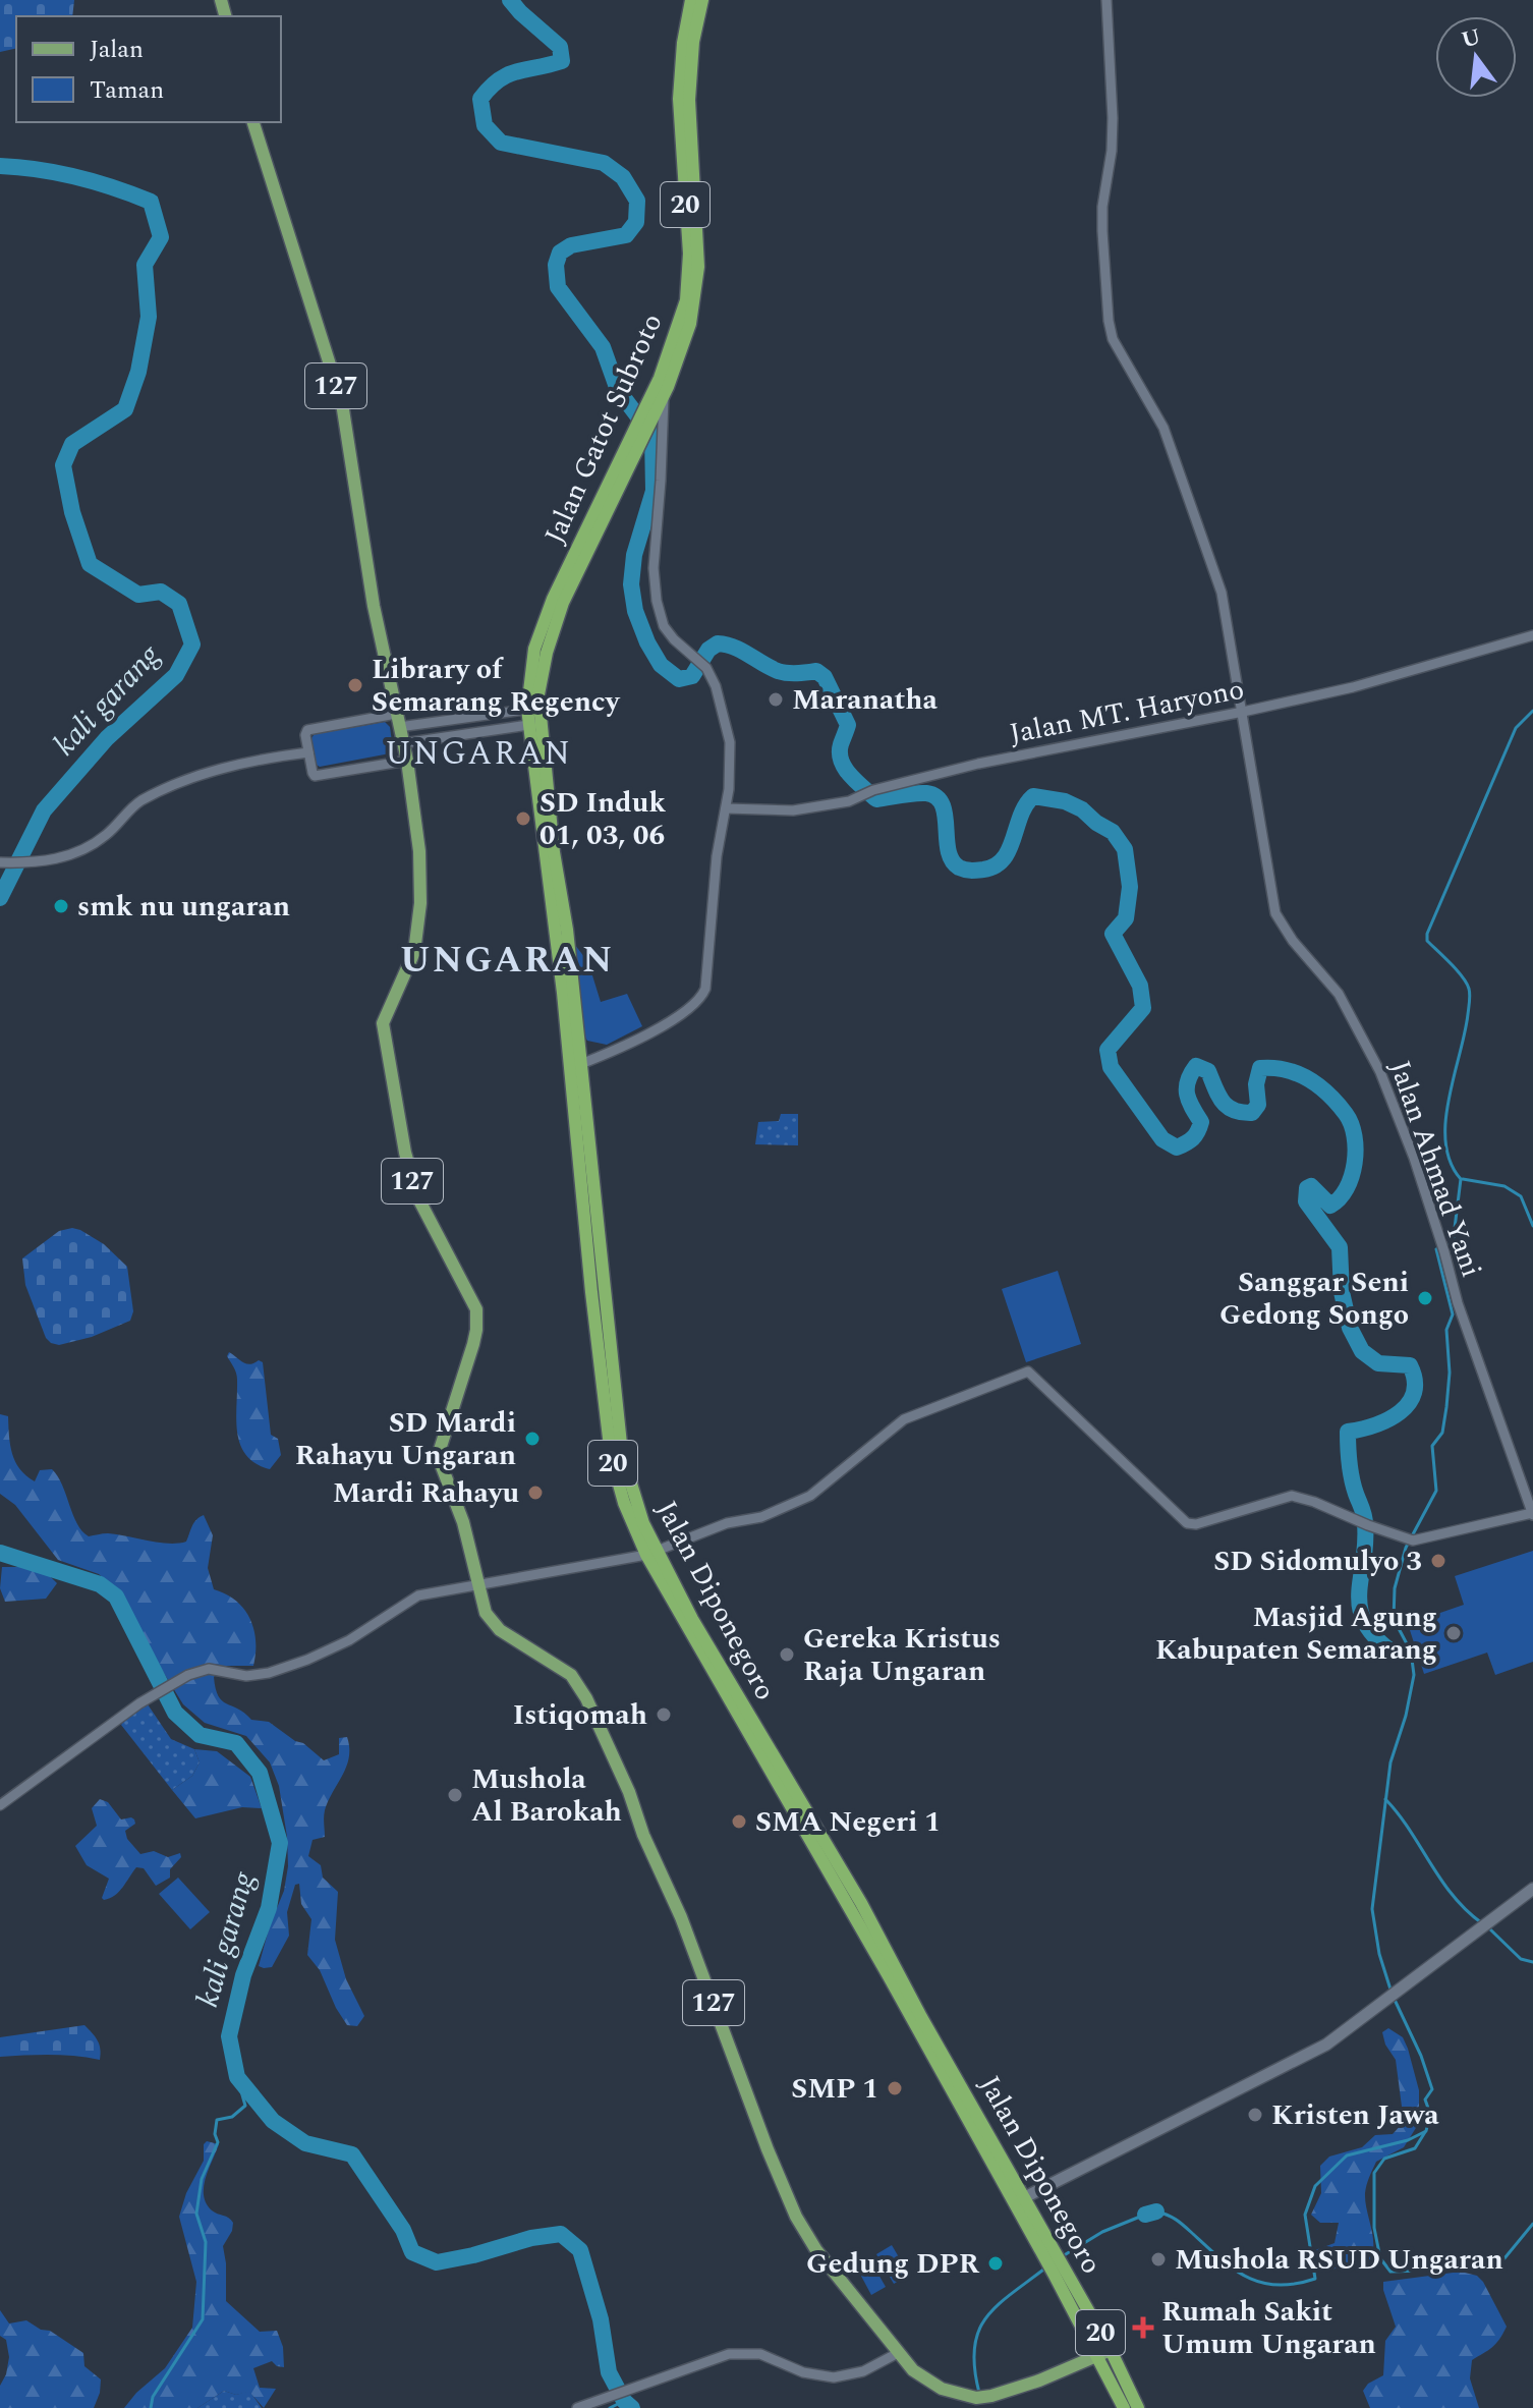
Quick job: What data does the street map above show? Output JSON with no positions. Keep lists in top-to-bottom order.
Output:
{
  "streets": {
    "highway": ["20", "Jalan Gatot Subroto", "Jalan Diponegoro"],
    "main road": ["127"],
    "street": ["Jalan MT. Haryono", "Jalan Ahmad Yani"]
  },
  "crossings": [
    ["127", "Jalan Diponegoro"],
    ["Jalan Gatot Subroto", "Jalan Diponegoro"],
    ["Jalan MT. Haryono", "Jalan Ahmad Yani"]
  ],
  "districts": ["UNGARAN", "UNGARAN"],
  "water": ["kali garang"],
  "places": {
    "other": [
      "Library of Semarang Regency",
      "Maranatha",
      "SD Induk 01, 03, 06",
      "smk nu ungaran",
      "Sanggar Seni Gedong Songo",
      "SD Mardi Rahayu Ungaran",
      "Mardi Rahayu",
      "SD Sidomulyo 3",
      "Masjid Agung Kabupaten Semarang",
      "Gereka Kristus Raja Ungaran",
      "Istiqomah",
      "Mushola Al Barokah",
      "SMA Negeri 1",
      "SMP 1",
      "Kristen Jawa",
      "Mushola RSUD Ungaran",
      "Gedung DPR"
    ],
    "health": ["Rumah Sakit Umum Ungaran"]
  },
  "legend": ["Jalan", "Taman"],
  "north": "top"
}
